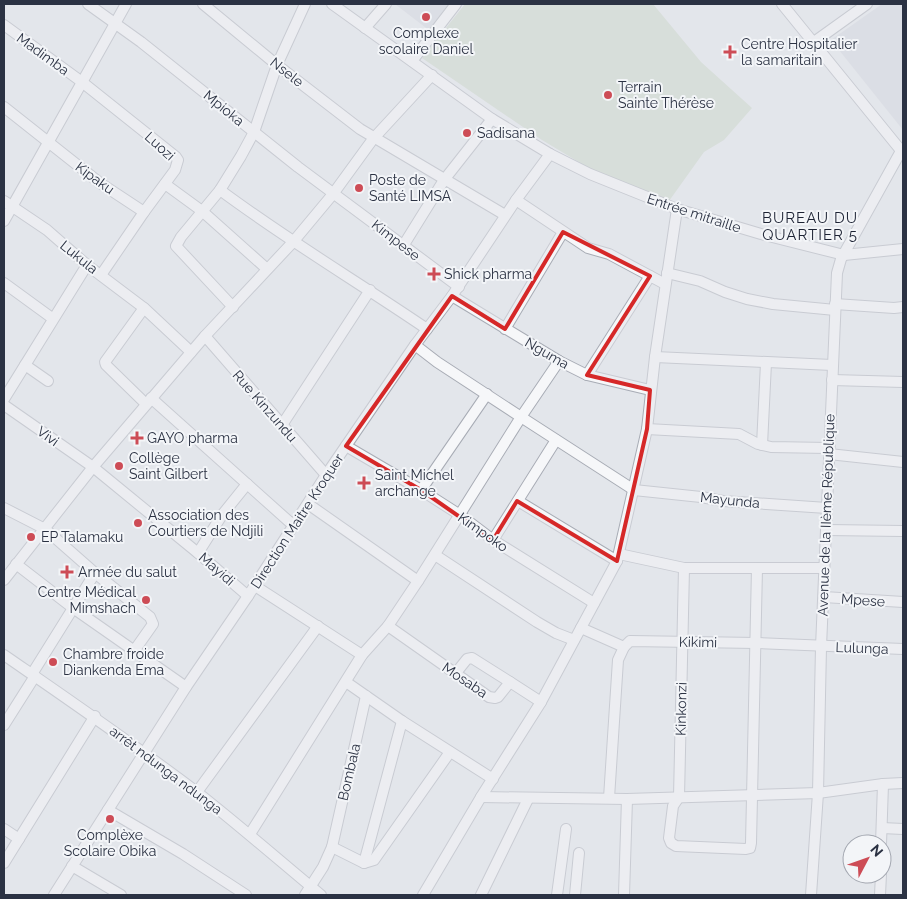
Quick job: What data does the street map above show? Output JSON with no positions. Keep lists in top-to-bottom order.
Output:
{
  "streets": {
    "street": [
      "Madimba",
      "Nsele",
      "Mpioka",
      "Luozi",
      "Kipaku",
      "Entrée mitraille",
      "Kimpese",
      "Lukula",
      "Nguma",
      "Rue Kinzundu",
      "Vivi",
      "Mayunda",
      "Avenue de la IIème République",
      "Direction Maitre Kroquer",
      "Kimpoko",
      "Mayidi",
      "Mpese",
      "Kikimi",
      "Lulunga",
      "Mosaba",
      "Kinkonzi",
      "arrêt ndunga ndunga",
      "Bombala"
    ]
  },
  "crossings": [
    ["Madimba", "Luozi"],
    ["Mpioka", "Kimpese"],
    ["Luozi", "Kipaku"],
    ["Luozi", "Lukula"],
    ["Entrée mitraille", "Avenue de la IIème République"],
    ["Entrée mitraille", "Direction Maitre Kroquer"],
    ["Kimpese", "Direction Maitre Kroquer"],
    ["Nguma", "Direction Maitre Kroquer"],
    ["Rue Kinzundu", "Direction Maitre Kroquer"],
    ["Vivi", "Mayidi"],
    ["Mayunda", "Avenue de la IIème République"],
    ["Avenue de la IIème République", "Mpese"],
    ["Avenue de la IIème République", "Kikimi"],
    ["Avenue de la IIème République", "Lulunga"],
    ["Direction Maitre Kroquer", "Kimpoko"],
    ["Direction Maitre Kroquer", "Mayidi"],
    ["Direction Maitre Kroquer", "arrêt ndunga ndunga"],
    ["Kikimi", "Lulunga"],
    ["Kikimi", "Kinkonzi"],
    ["arrêt ndunga ndunga", "Bombala"]
  ],
  "districts": ["BUREAU DU QUARTIER 5"],
  "places": {
    "other": [
      "Complexe scolaire Daniel",
      "Terrain Sainte Thérèse",
      "Sadisana",
      "Poste de Santé LIMSA",
      "Collège Saint Gilbert",
      "Association des Courtiers de Ndjili",
      "EP Talamaku",
      "Centre Médical Mimshach",
      "Chambre froide Diankenda Ema",
      "Complèxe Scolaire Obika"
    ],
    "health": [
      "Centre Hospitalier la samaritain",
      "Shick pharma",
      "GAYO pharma",
      "Saint Michel archange",
      "Armée du salut"
    ]
  },
  "north": "top right"
}
